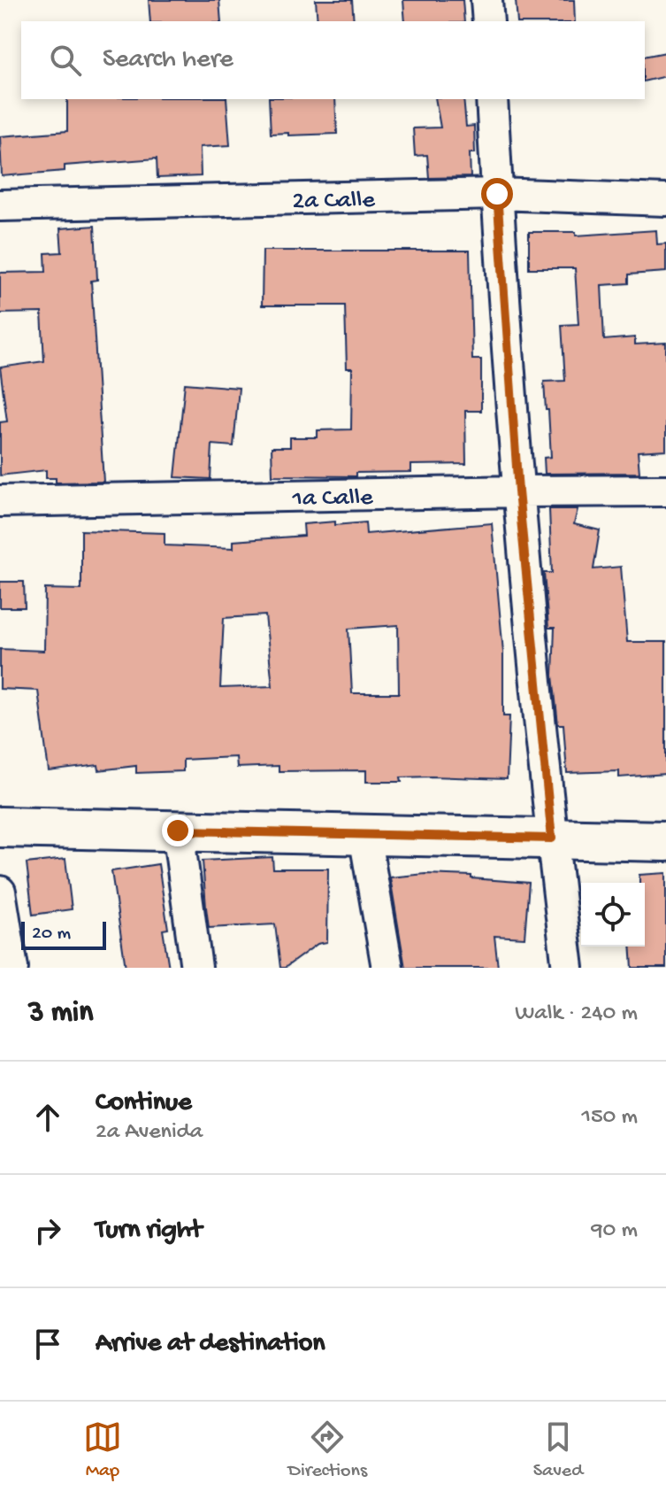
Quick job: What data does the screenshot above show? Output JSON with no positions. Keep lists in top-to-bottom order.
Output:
{
  "streets": {
    "street": ["2a Calle", "1a Calle"]
  },
  "scale_bar": "20 m",
  "page": {
    "search": "Search here",
    "scale": "20 m",
    "heading": ["3 min", "Walk · 240 m"],
    "list": [
      ["Continue", "2a Avenida", "150 m"],
      ["Turn right", "90 m"],
      "Arrive at destination"
    ],
    "nav": ["Map", "Directions", "Saved"]
  }
}
